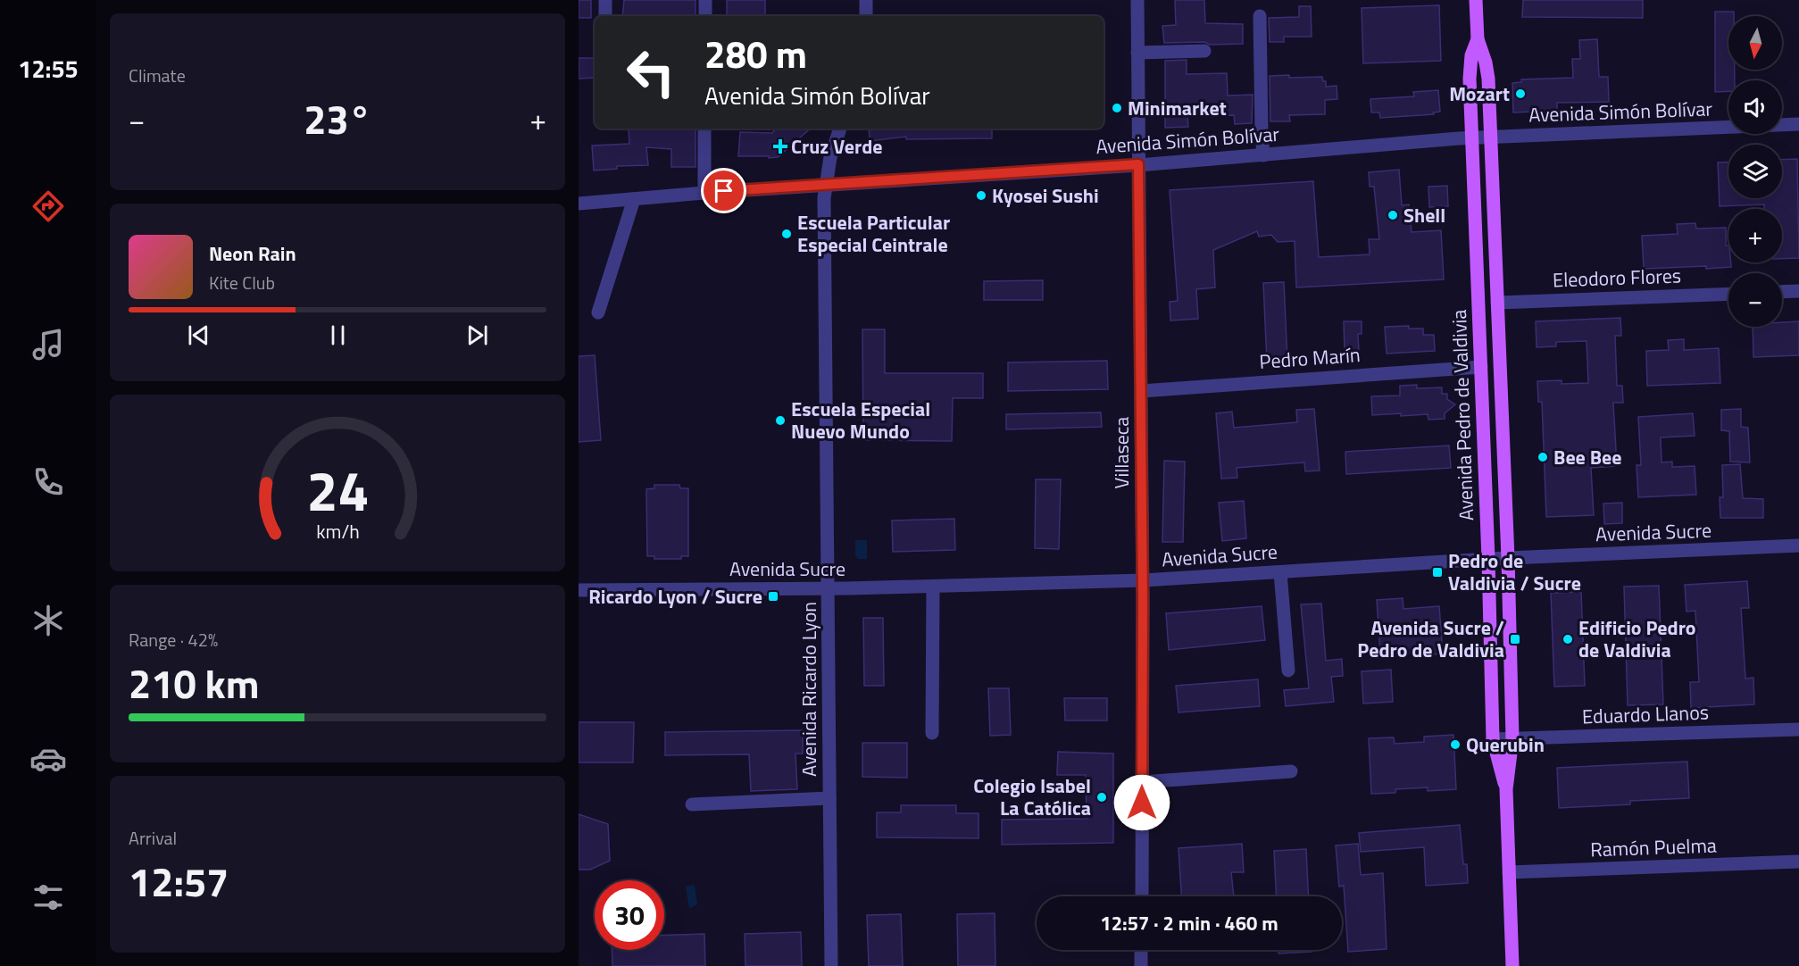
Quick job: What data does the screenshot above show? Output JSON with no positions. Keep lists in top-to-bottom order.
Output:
{
  "streets": {
    "main road": ["Avenida Pedro de Valdivia"],
    "street": [
      "Avenida Simón Bolívar",
      "Eleodoro Flores",
      "Pedro Marín",
      "Villaseca",
      "Avenida Sucre",
      "Avenida Ricardo Lyon",
      "Eduardo Llanos",
      "Ramón Puelma"
    ]
  },
  "crossings": [
    ["Avenida Simón Bolívar", "Avenida Pedro de Valdivia"],
    ["Avenida Simón Bolívar", "Villaseca"],
    ["Avenida Simón Bolívar", "Avenida Ricardo Lyon"],
    ["Eleodoro Flores", "Avenida Pedro de Valdivia"],
    ["Pedro Marín", "Avenida Pedro de Valdivia"],
    ["Pedro Marín", "Villaseca"],
    ["Avenida Pedro de Valdivia", "Avenida Sucre"],
    ["Avenida Pedro de Valdivia", "Eduardo Llanos"],
    ["Avenida Pedro de Valdivia", "Ramón Puelma"],
    ["Villaseca", "Avenida Sucre"],
    ["Avenida Sucre", "Avenida Ricardo Lyon"]
  ],
  "places": {
    "other": [
      "Mozart",
      "Minimarket",
      "Kyosei Sushi",
      "Shell",
      "Escuela Particular Especial Ceintrale",
      "Escuela Especial Nuevo Mundo",
      "Bee Bee",
      "Edificio Pedro de Valdivia",
      "Querubin",
      "Colegio Isabel La Católica"
    ],
    "health": ["Cruz Verde"],
    "transit": ["Pedro de Valdivia / Sucre", "Ricardo Lyon / Sucre", "Avenida Sucre / Pedro de Valdivia"]
  },
  "north": "bottom",
  "page": {
    "tabs": "12:55",
    "tile": [
      "Climate",
      ["Range · 42%", "210 km"],
      ["Arrival", "12:57"]
    ],
    "map_buttons": ["+", "−"],
    "turn": ["280 m", "Avenida Simón Bolívar"],
    "heat": ["−", "23°", "+"],
    "song": ["Neon Rain", "Kite Club"],
    "limit": "30",
    "trip": "12:57 · 2 min · 460 m",
    "gauge": ["24", "km/h"]
  }
}
